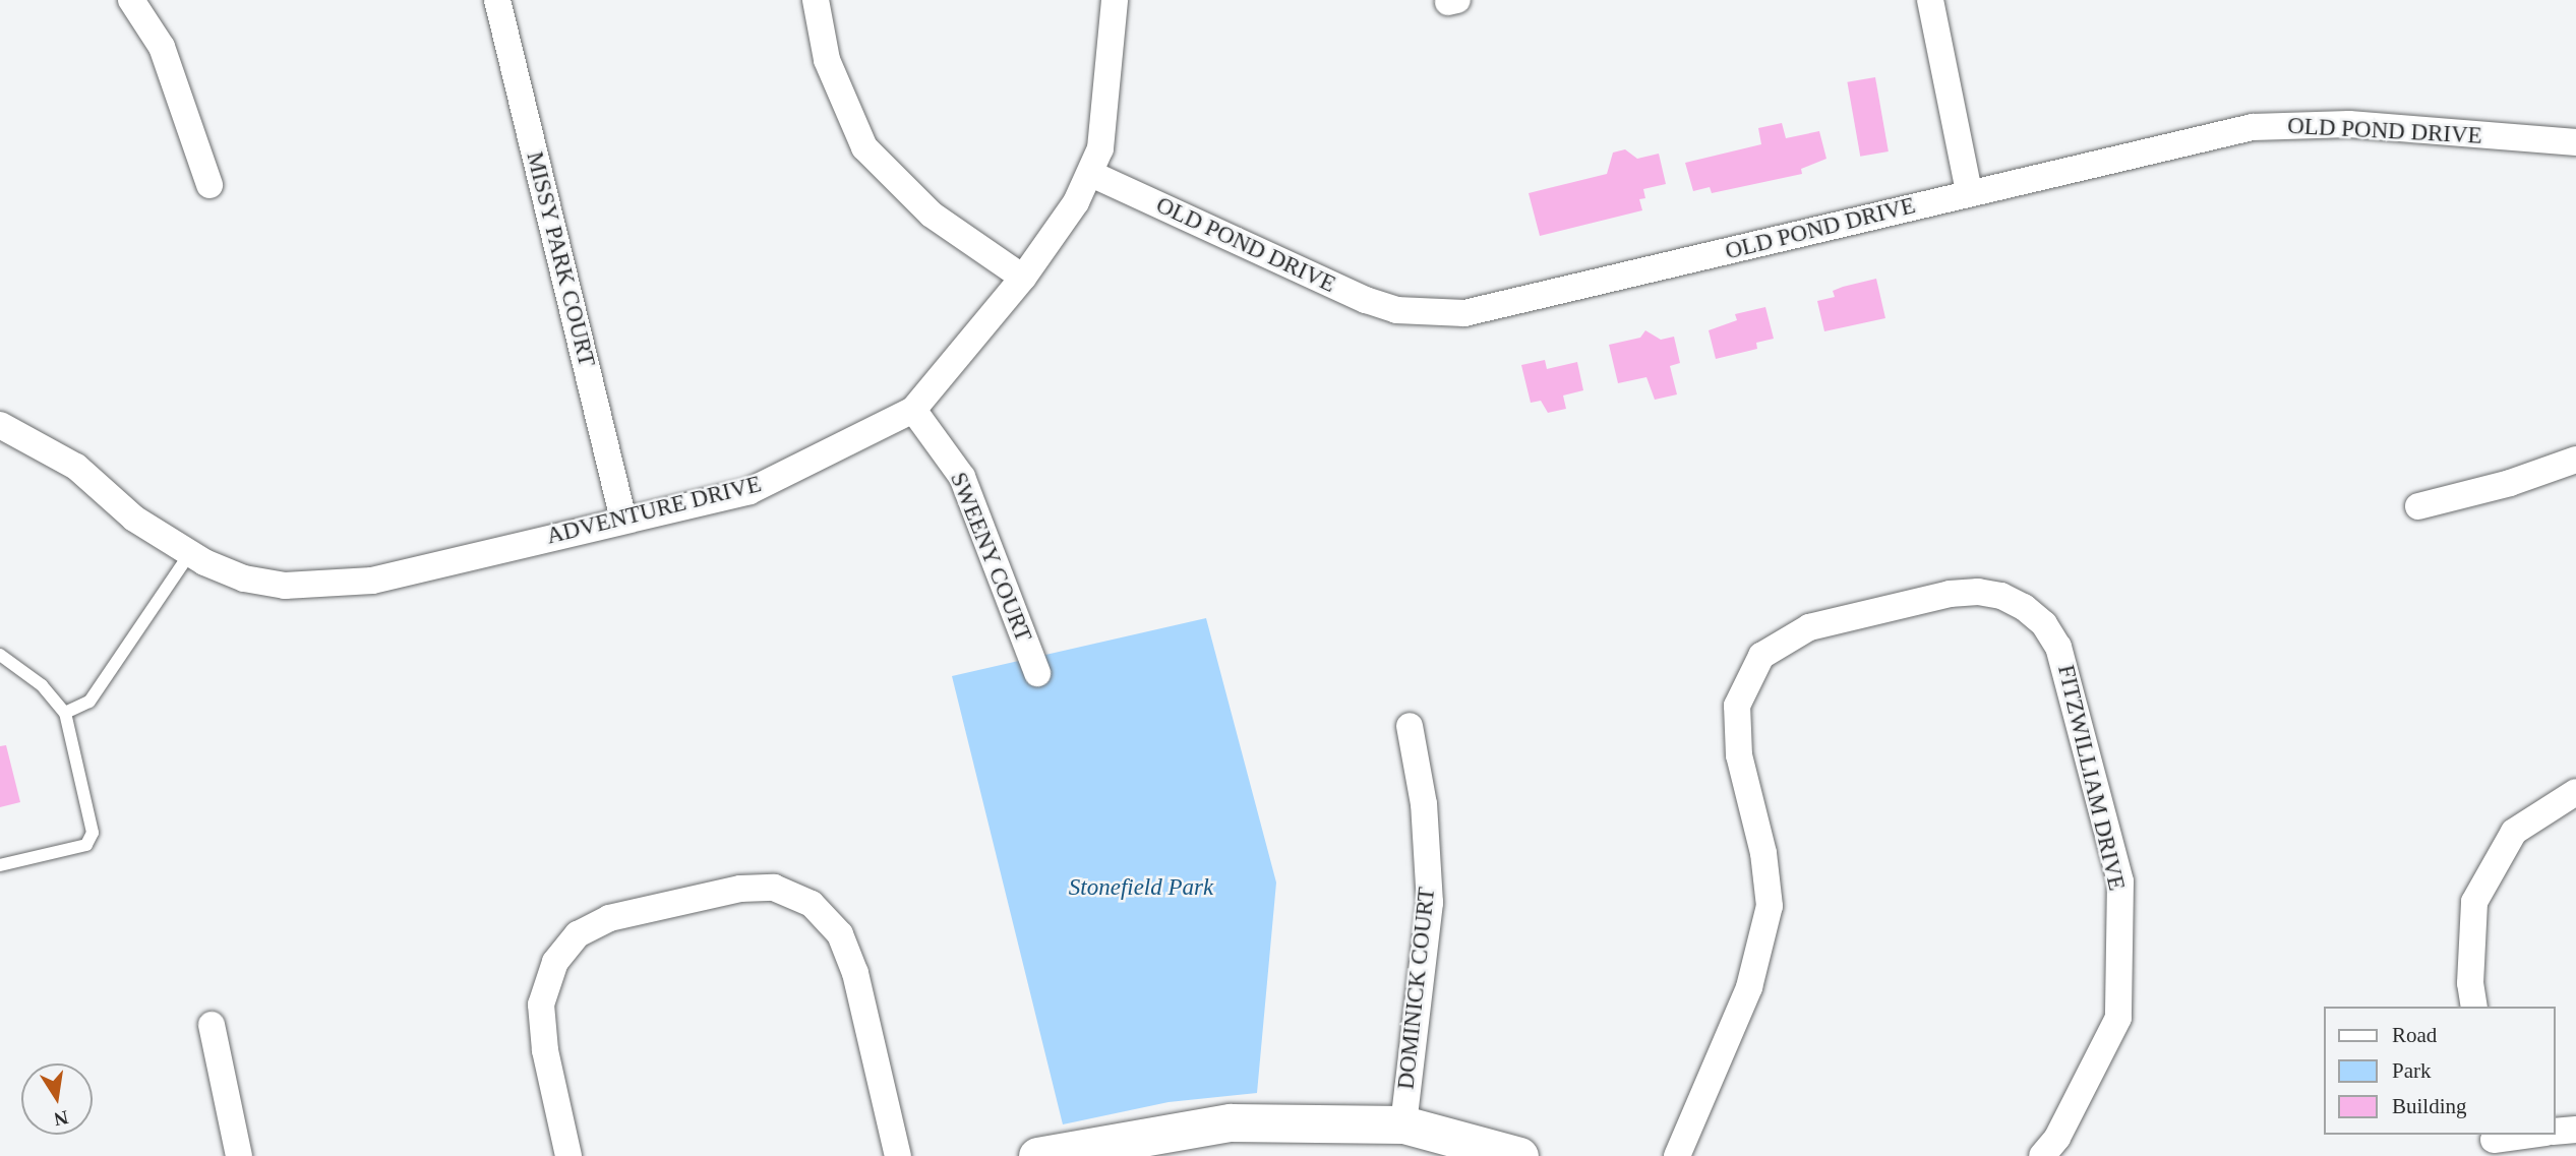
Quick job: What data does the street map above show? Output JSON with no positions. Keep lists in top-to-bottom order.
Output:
{
  "streets": {
    "street": [
      "OLD POND DRIVE",
      "MISSY PARK COURT",
      "ADVENTURE DRIVE",
      "SWEENY COURT",
      "FITZWILLIAM DRIVE",
      "DOMINICK COURT"
    ]
  },
  "crossings": [
    ["OLD POND DRIVE", "ADVENTURE DRIVE"],
    ["MISSY PARK COURT", "ADVENTURE DRIVE"],
    ["ADVENTURE DRIVE", "SWEENY COURT"]
  ],
  "parks": ["Stonefield Park"],
  "legend": ["Road", "Park", "Building"],
  "north": "bottom"
}
